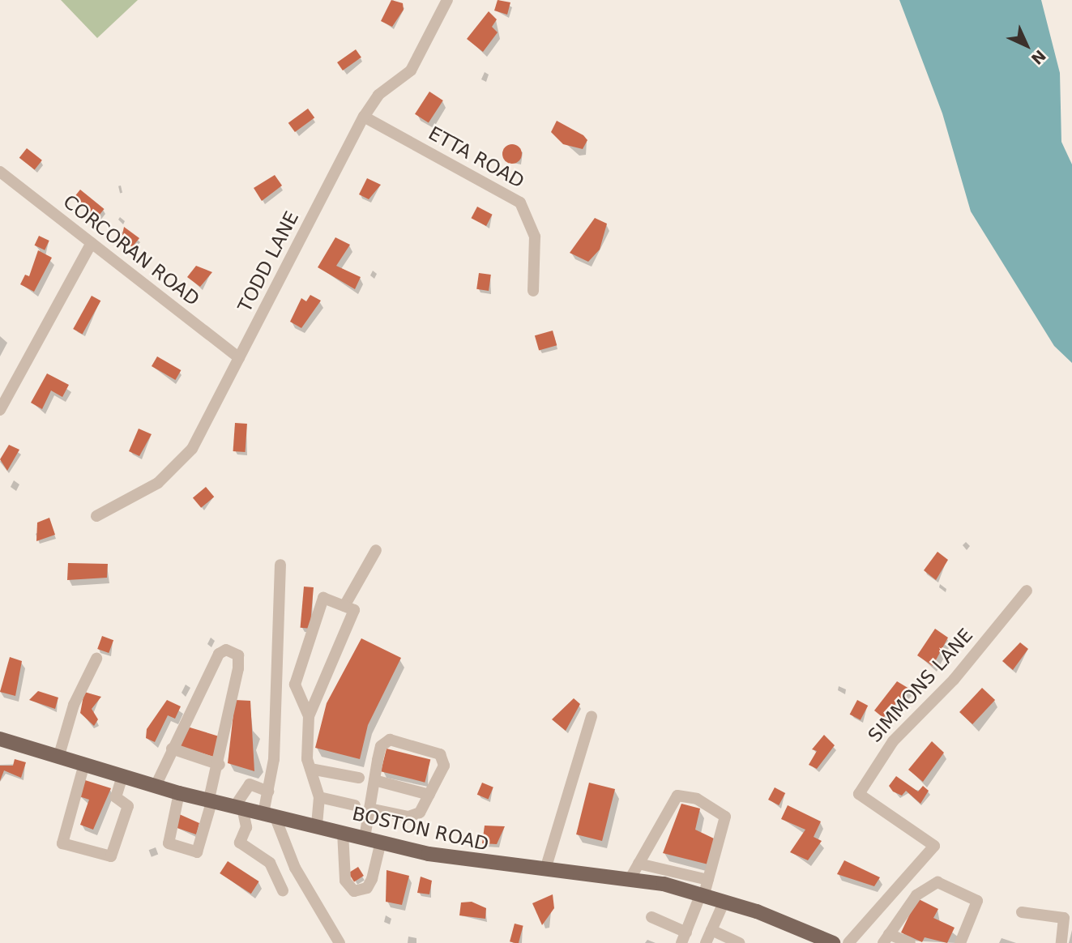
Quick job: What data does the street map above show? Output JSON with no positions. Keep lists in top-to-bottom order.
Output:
{
  "streets": {
    "main road": ["BOSTON ROAD"],
    "street": [
      "ETTA ROAD",
      "CORCORAN ROAD",
      "TODD LANE",
      "SIMMONS LANE"
    ]
  },
  "crossings": [
    ["ETTA ROAD", "TODD LANE"],
    ["CORCORAN ROAD", "TODD LANE"]
  ],
  "north": "bottom right"
}
